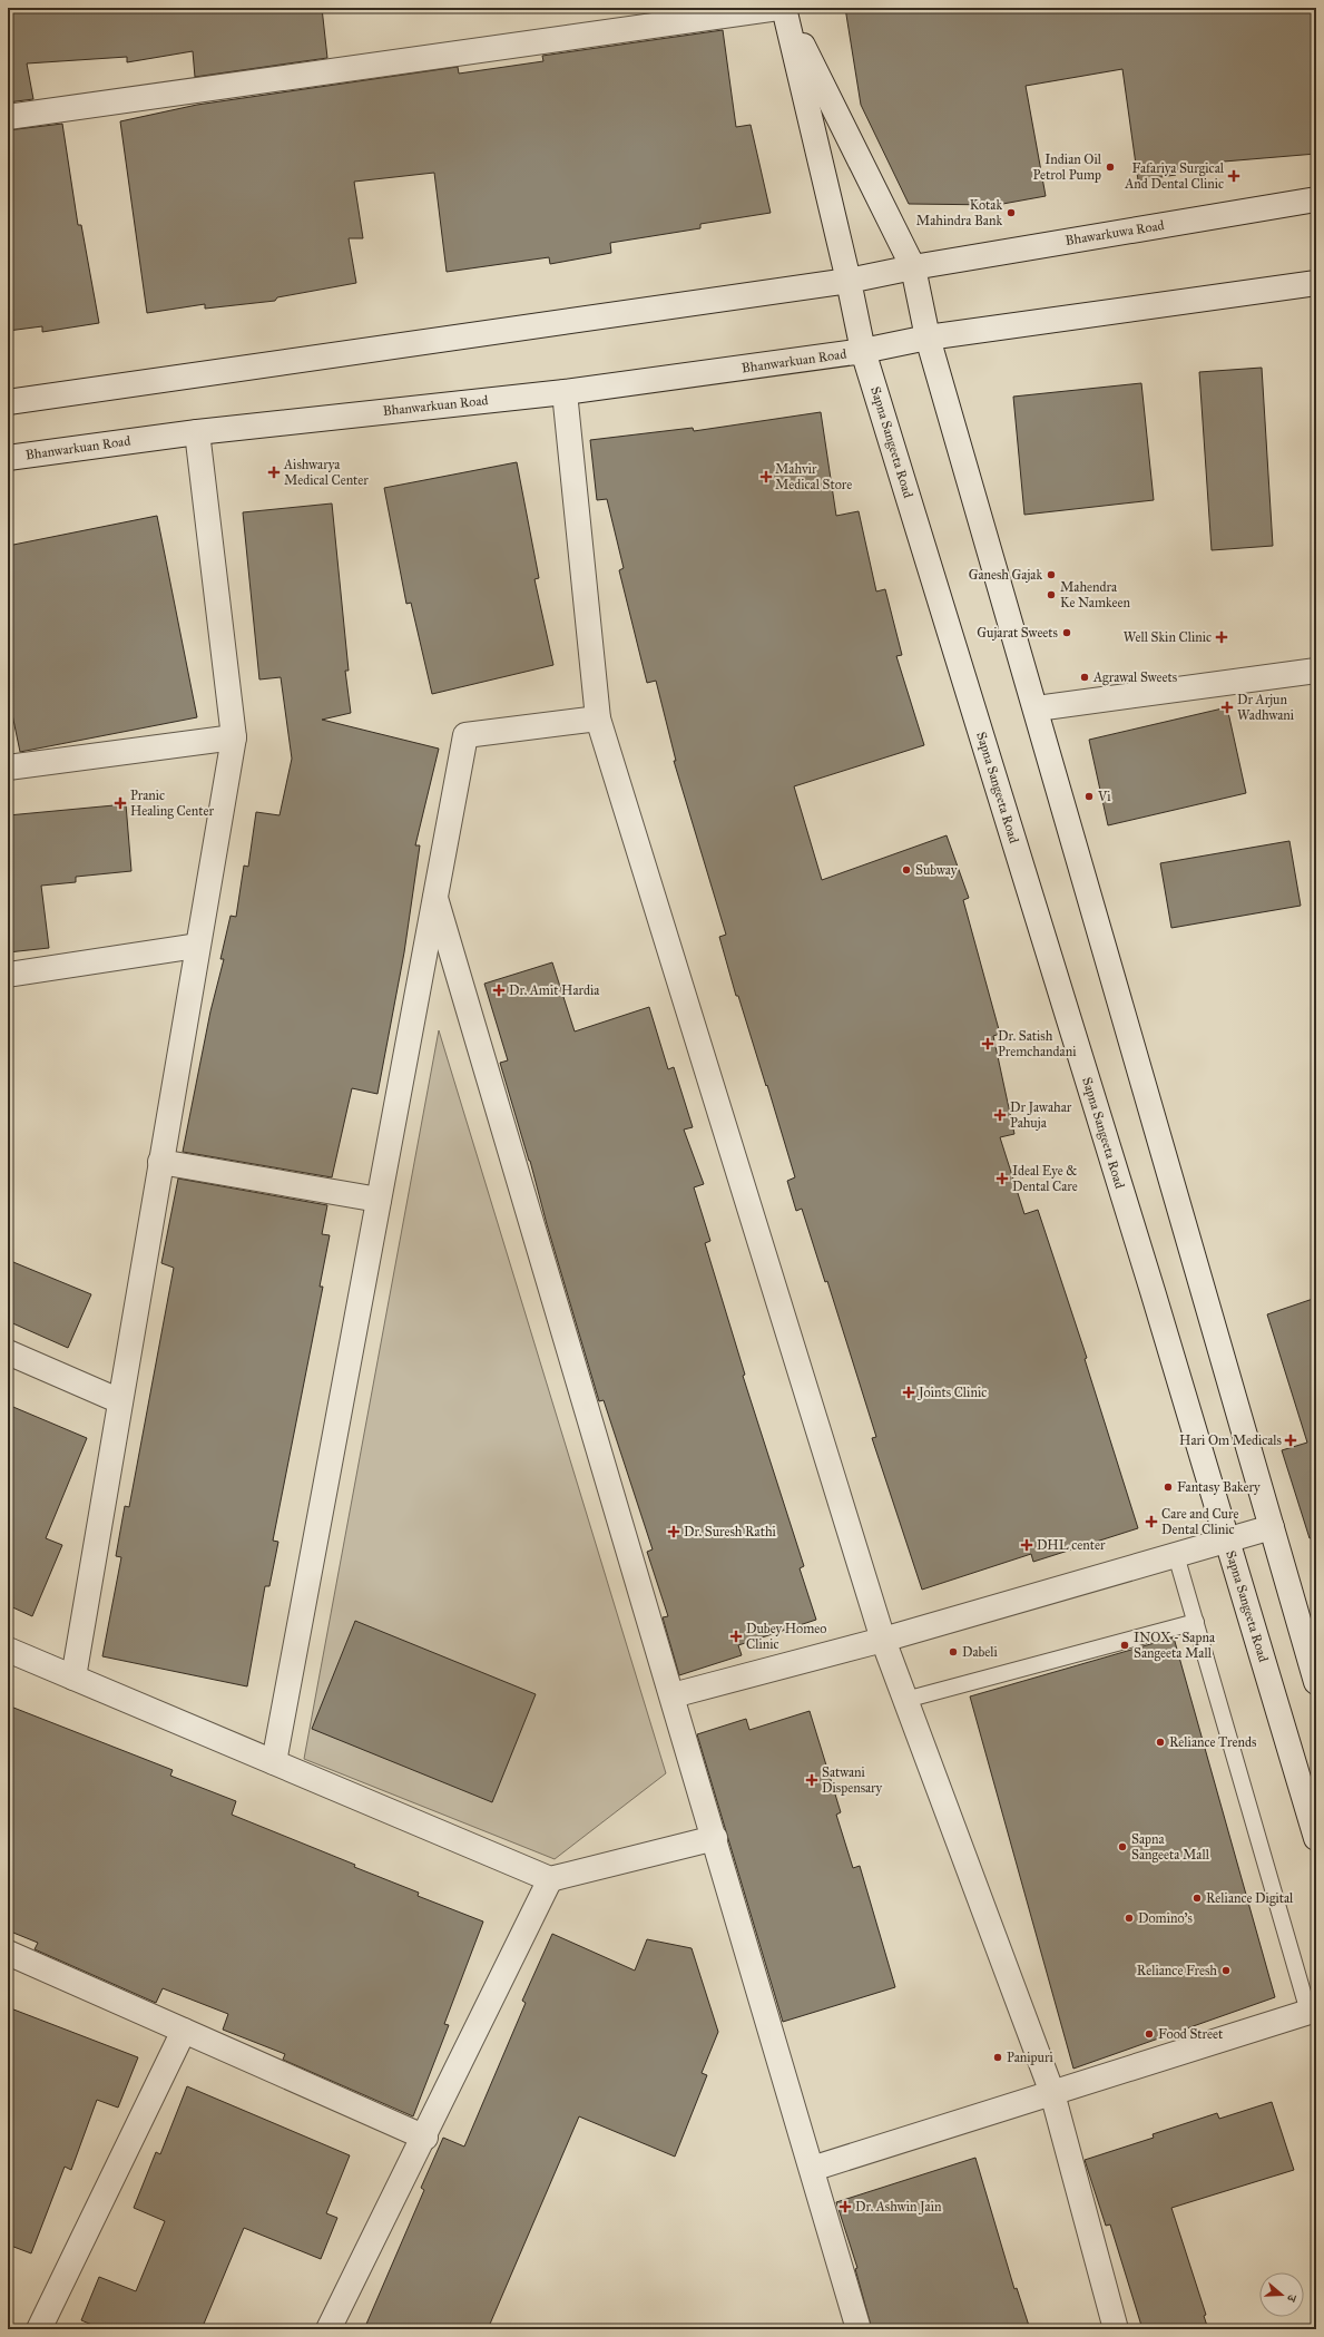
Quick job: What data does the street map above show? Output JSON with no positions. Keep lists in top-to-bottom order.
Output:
{
  "streets": {
    "street": ["Bhawarkuwa Road", "Bhanwarkuan Road", "Sapna Sangeeta Road"]
  },
  "crossings": [
    ["Bhawarkuwa Road", "Sapna Sangeeta Road"],
    ["Bhanwarkuan Road", "Sapna Sangeeta Road"]
  ],
  "places": {
    "other": [
      "Indian Oil Petrol Pump",
      "Kotak Mahindra Bank",
      "Ganesh Gajak",
      "Mahendra Ke Namkeen",
      "Gujarat Sweets",
      "Agrawal Sweets",
      "Vi",
      "Subway",
      "Fantasy Bakery",
      "INOX - Sapna Sangeeta Mall",
      "Dabeli",
      "Reliance Trends",
      "Sapna Sangeeta Mall",
      "Reliance Digital",
      "Domino's",
      "Reliance Fresh",
      "Food Street",
      "Panipuri"
    ],
    "health": [
      "Fafariya Surgical And Dental Clinic",
      "Aishwarya Medical Center",
      "Mahvir Medical Store",
      "Well Skin Clinic",
      "Dr Arjun Wadhwani",
      "Pranic Healing Center",
      "Dr. Amit Hardia",
      "Dr. Satish Premchandani",
      "Dr Jawahar Pahuja",
      "Ideal Eye & Dental Care",
      "Joints Clinic",
      "Hari Om Medicals",
      "Care and Cure Dental Clinic",
      "Dr. Suresh Rathi",
      "DHL center",
      "Dubey Homeo Clinic",
      "Satwani Dispensary",
      "Dr. Ashwin Jain"
    ]
  },
  "north": "right"
}
